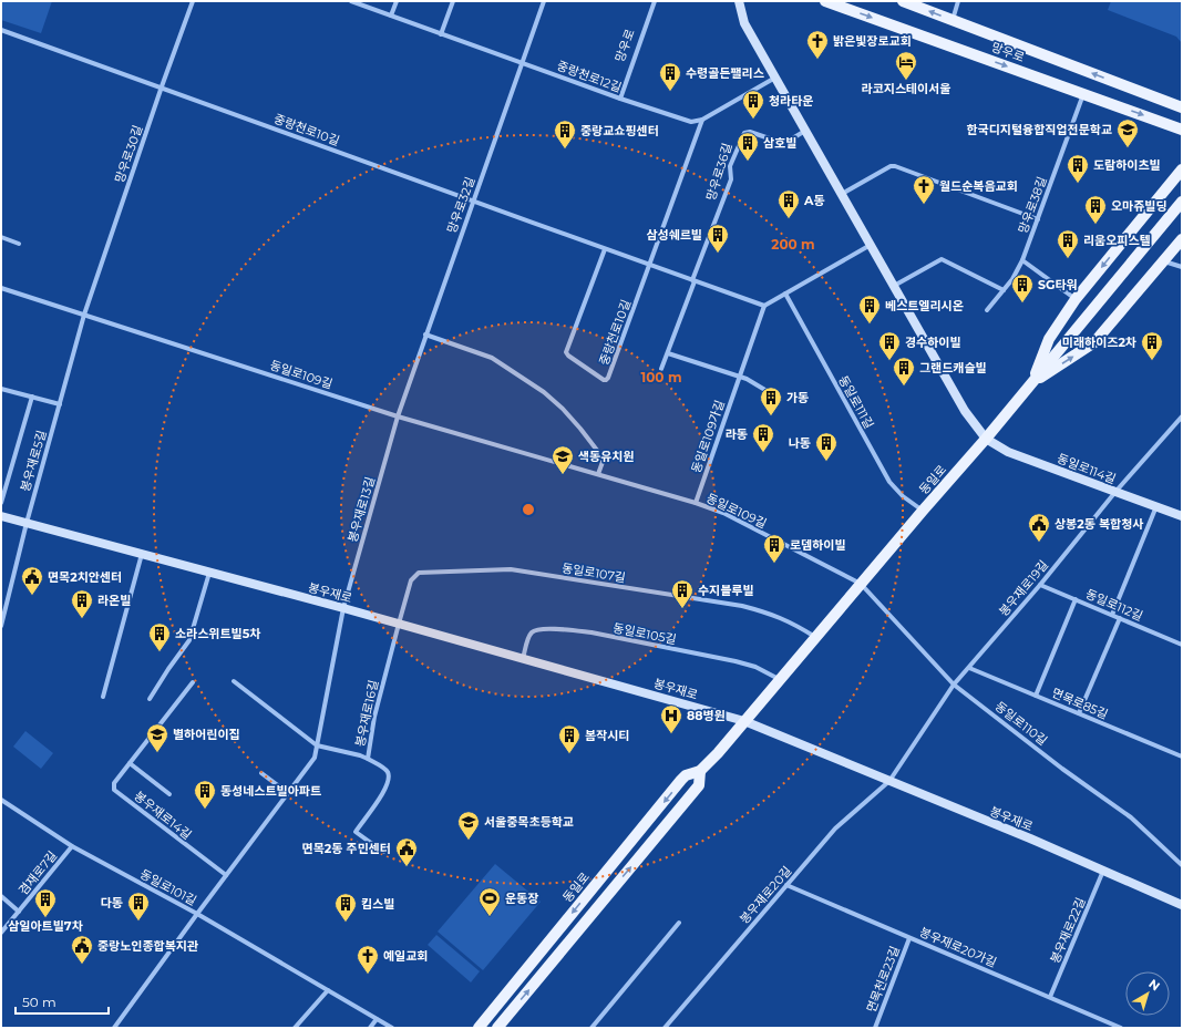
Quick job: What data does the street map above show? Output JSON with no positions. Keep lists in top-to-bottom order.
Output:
{
  "streets": {
    "main road": ["망우로", "동일로"],
    "street": [
      "중랑천로12길",
      "중랑천로10길",
      "망우로30길",
      "망우로36길",
      "망우로32길",
      "망우로38길",
      "동일로109길",
      "동일로111길",
      "동일로109가길",
      "봉우재로5길",
      "동일로114길",
      "봉우재로13길",
      "동일로107길",
      "봉우재로19길",
      "봉우재로",
      "동일로112길",
      "동일로105길",
      "면목로85길",
      "봉우재로16길",
      "동일로110길",
      "봉우재로14길",
      "겸재로7길",
      "동일로101길",
      "봉우재로20길",
      "봉우재로22길",
      "봉우재로20가길",
      "면목천로23길"
    ]
  },
  "crossings": [
    ["망우로", "중랑천로12길"],
    ["망우로", "망우로38길"],
    ["중랑천로12길", "중랑천로10길"],
    ["중랑천로12길", "망우로32길"],
    ["중랑천로10길", "망우로30길"],
    ["중랑천로10길", "망우로36길"],
    ["중랑천로10길", "망우로32길"],
    ["중랑천로10길", "동일로109가길"],
    ["망우로30길", "동일로109길"],
    ["망우로30길", "봉우재로5길"],
    ["망우로32길", "동일로109길"],
    ["망우로32길", "봉우재로13길"],
    ["동일로109길", "동일로109가길"],
    ["동일로109길", "봉우재로5길"],
    ["동일로109길", "동일로"],
    ["동일로109길", "봉우재로13길"],
    ["동일로109길", "동일로110길"],
    ["동일로111길", "동일로"],
    ["봉우재로5길", "봉우재로"],
    ["동일로114길", "동일로"],
    ["동일로114길", "봉우재로19길"],
    ["동일로", "동일로107길"],
    ["동일로", "봉우재로"],
    ["동일로", "동일로105길"],
    ["동일로", "동일로110길"],
    ["봉우재로13길", "봉우재로"],
    ["동일로107길", "봉우재로"],
    ["동일로107길", "봉우재로16길"],
    ["봉우재로19길", "봉우재로"],
    ["봉우재로19길", "동일로112길"],
    ["봉우재로19길", "면목로85길"],
    ["봉우재로19길", "동일로110길"],
    ["봉우재로19길", "봉우재로20길"],
    ["봉우재로", "동일로105길"],
    ["봉우재로", "봉우재로16길"],
    ["봉우재로", "봉우재로20길"],
    ["봉우재로", "봉우재로22길"],
    ["겸재로7길", "동일로101길"],
    ["봉우재로20길", "봉우재로20가길"],
    ["봉우재로22길", "봉우재로20가길"],
    ["봉우재로20가길", "면목천로23길"]
  ],
  "places": {
    "church": ["밝은빛장로교회", "월드순복음교회", "예일교회"],
    "hotel": ["라코지스테이서울"],
    "building": [
      "수령골든팰리스",
      "청라타운",
      "중랑교쇼핑센터",
      "삼호빌",
      "도람하이츠빌",
      "A동",
      "오마쥬빌딩",
      "삼성쉐르빌",
      "리움오피스텔",
      "SG타워",
      "베스트엘리시온",
      "경수하이빌",
      "미래하이즈2차",
      "그랜드캐슬빌",
      "가동",
      "라동",
      "나동",
      "로뎀하이빌",
      "수지블루빌",
      "라온빌",
      "소라스위트빌5차",
      "봄작시티",
      "동성네스트빌아파트",
      "삼일아트빌7차",
      "다동",
      "킴스빌"
    ],
    "school or university": [
      "한국디지털융합직업전문학교",
      "색동유치원",
      "별하어린이집",
      "서울중목초등학교"
    ],
    "public building": [
      "상봉2동 복합청사",
      "면목2치안센터",
      "면목2동 주민센터",
      "중랑노인종합복지관"
    ],
    "hospital": ["88병원"],
    "sports": ["운동장"]
  },
  "scale_bar": "50 m",
  "north": "top right",
  "rings": ["200 m", "100 m"]
}
